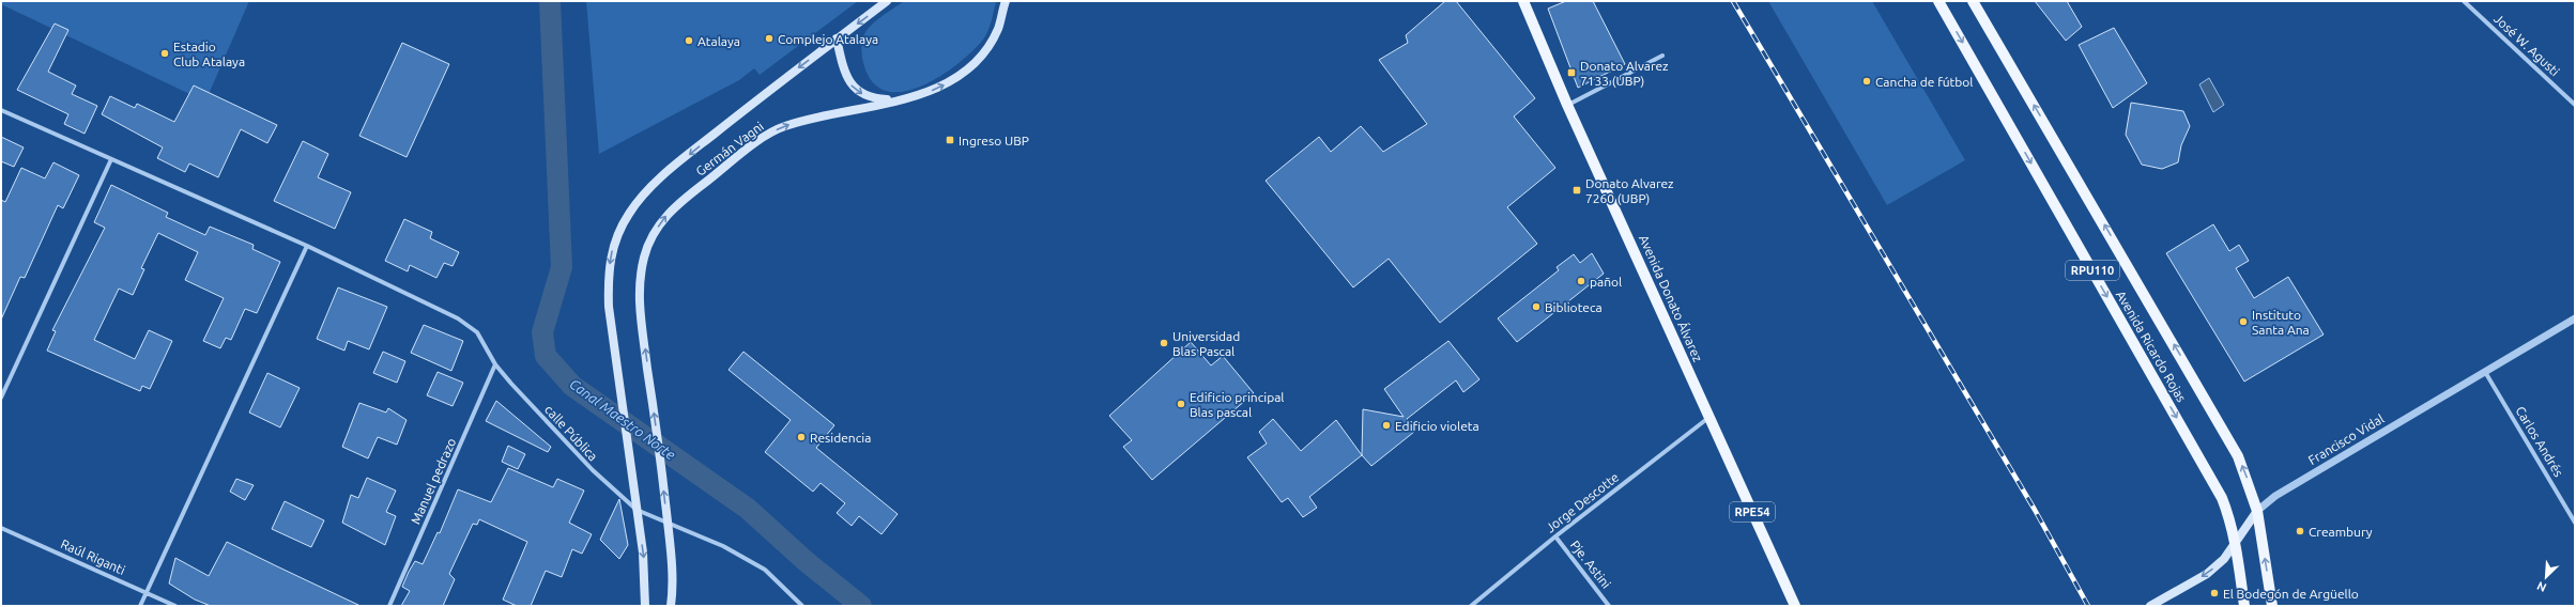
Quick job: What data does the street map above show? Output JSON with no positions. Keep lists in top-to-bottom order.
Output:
{
  "streets": {
    "main road": [
      "Germán Vagni",
      "RPU110",
      "Avenida Donato Álvarez",
      "Avenida Ricardo Rojas",
      "Francisco Vidal",
      "RPE54"
    ],
    "street": [
      "José W. Agusti",
      "calle Pública",
      "Carlos Andrés",
      "Manuel pedrazo",
      "Jorge Descotte",
      "Raúl Riganti",
      "Pje. Astini"
    ]
  },
  "crossings": [
    ["Germán Vagni", "calle Pública"],
    ["Avenida Donato Álvarez", "Jorge Descotte"],
    ["Avenida Ricardo Rojas", "Francisco Vidal"],
    ["calle Pública", "Manuel pedrazo"],
    ["Francisco Vidal", "Carlos Andrés"],
    ["Jorge Descotte", "Pje. Astini"]
  ],
  "water": ["Canal Maestro Norte"],
  "places": {
    "other": [
      "Complejo Atalaya",
      "Atalaya",
      "Estadio Club Atalaya",
      "Cancha de fútbol",
      "pañol",
      "Biblioteca",
      "Instituto Santa Ana",
      "Universidad Blas Pascal",
      "Edificio principal Blas pascal",
      "Edificio violeta",
      "Residencia",
      "Creambury",
      "El Bodegón de Argüello"
    ],
    "transit": ["Donato Alvarez 7133 (UBP)", "Ingreso UBP", "Donato Alvarez 7260 (UBP)"]
  },
  "north": "bottom left"
}
